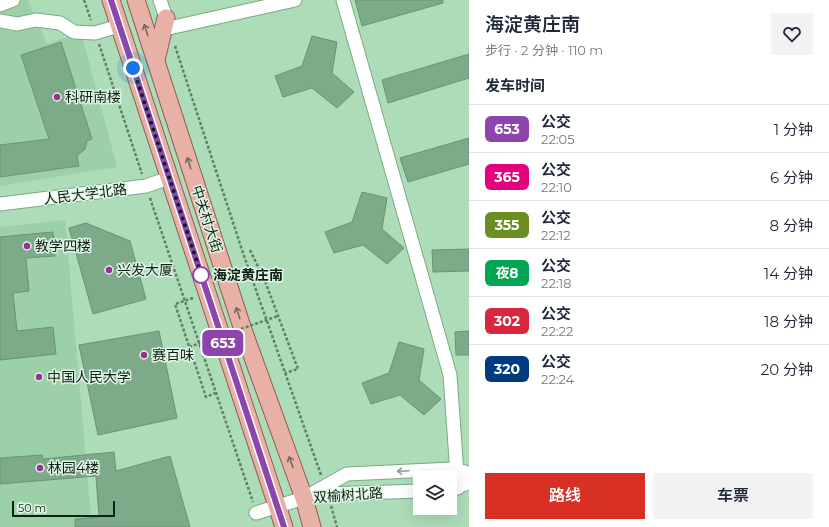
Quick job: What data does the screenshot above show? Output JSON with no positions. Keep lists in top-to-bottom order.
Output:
{
  "streets": {
    "main road": ["中关村大街"],
    "street": ["人民大学北路", "双榆树北路"]
  },
  "crossings": [
    ["人民大学北路", "中关村大街"],
    ["中关村大街", "双榆树北路"]
  ],
  "places": [
    "科研南楼",
    "教学四楼",
    "兴发大厦",
    "海淀黄庄南",
    "赛百味",
    "中国人民大学",
    "林园4楼"
  ],
  "lines": ["bus line 653"],
  "scale_bar": "50 m",
  "page": {
    "on_map": "653",
    "heading": [
      ["海淀黄庄南", "步行 · 2 分钟 · 110 m"],
      "发车时间"
    ],
    "list": [
      {
        "mark": "653",
        "name": "公交",
        "note": "22:05",
        "value": "1 分钟"
      },
      {
        "mark": "365",
        "name": "公交",
        "note": "22:10",
        "value": "6 分钟"
      },
      {
        "mark": "355",
        "name": "公交",
        "note": "22:12",
        "value": "8 分钟"
      },
      {
        "mark": "夜8",
        "name": "公交",
        "note": "22:18",
        "value": "14 分钟"
      },
      {
        "mark": "302",
        "name": "公交",
        "note": "22:22",
        "value": "18 分钟"
      },
      {
        "mark": "320",
        "name": "公交",
        "note": "22:24",
        "value": "20 分钟"
      }
    ],
    "buttons": ["路线", "车票"],
    "scale": "50 m"
  }
}
